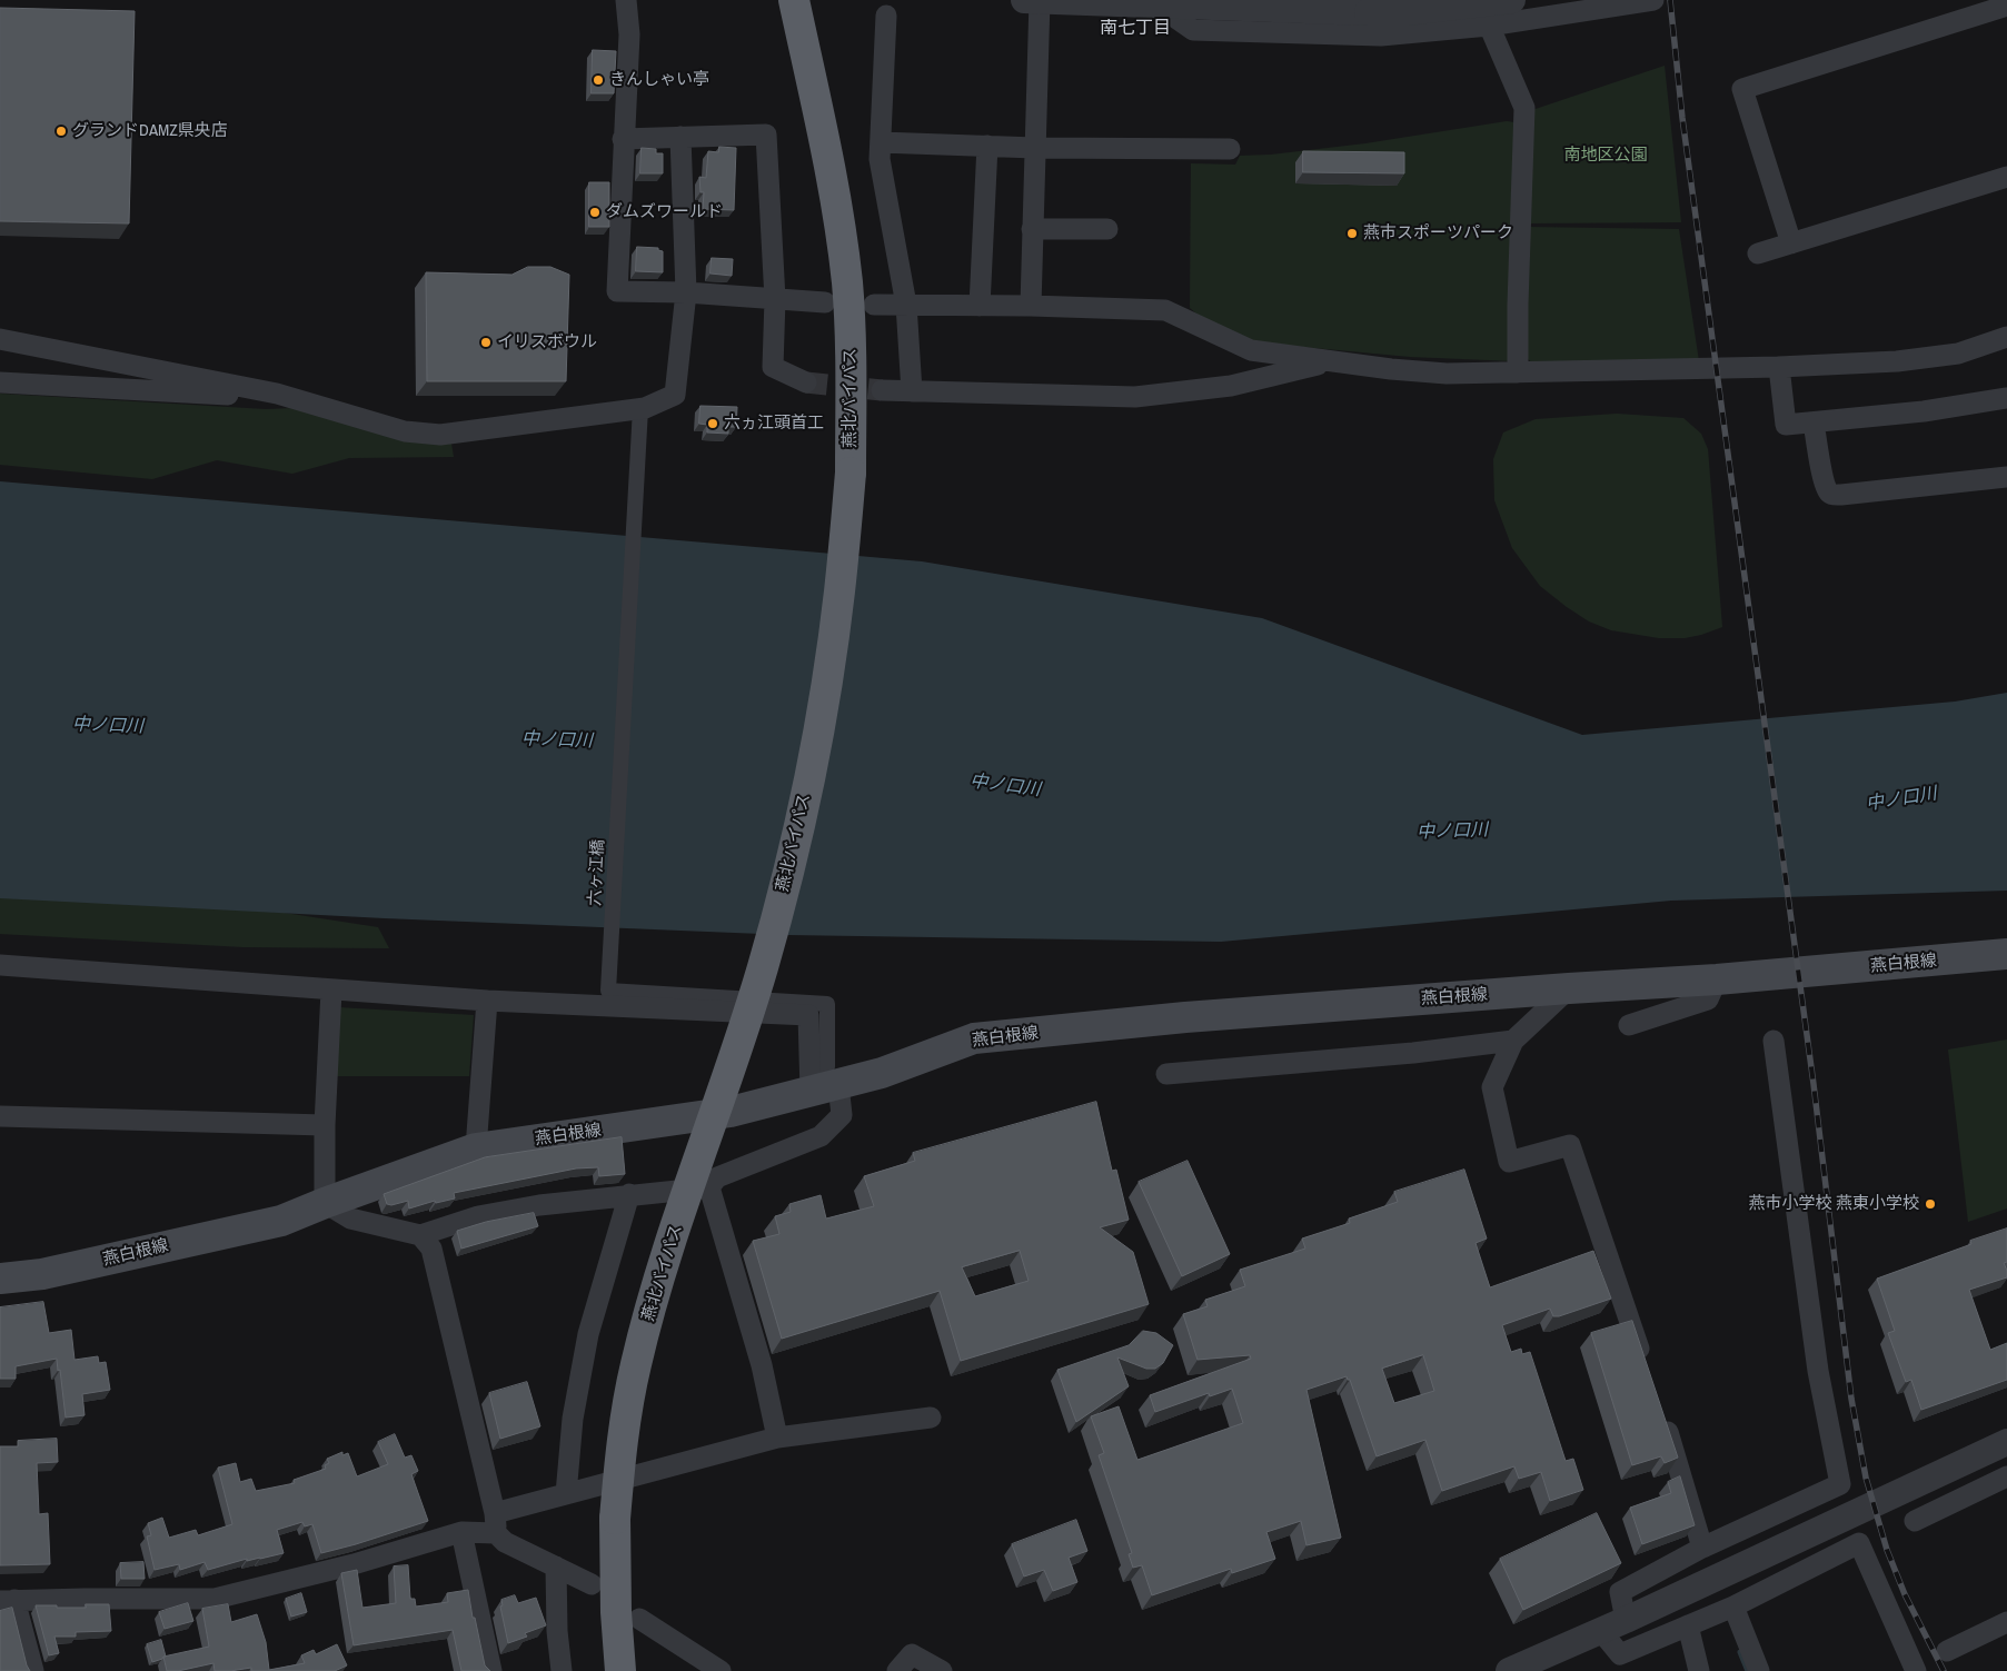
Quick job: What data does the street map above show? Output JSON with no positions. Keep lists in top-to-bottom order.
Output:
{
  "streets": {
    "highway": ["燕北バイパス"],
    "main road": ["燕白根線"],
    "street": ["六ヶ江橋"]
  },
  "crossings": [
    ["六ヶ江橋", "燕白根線"]
  ],
  "districts": ["南七丁目"],
  "water": ["中ノ口川"],
  "parks": ["南地区公園"],
  "places": [
    "きんしゃい亭",
    "グランドDAMZ県央店",
    "ダムズワールド",
    "燕市スポーツパーク",
    "イリスボウル",
    "六ヵ江頭首工",
    "燕市小学校 燕東小学校"
  ]
}
